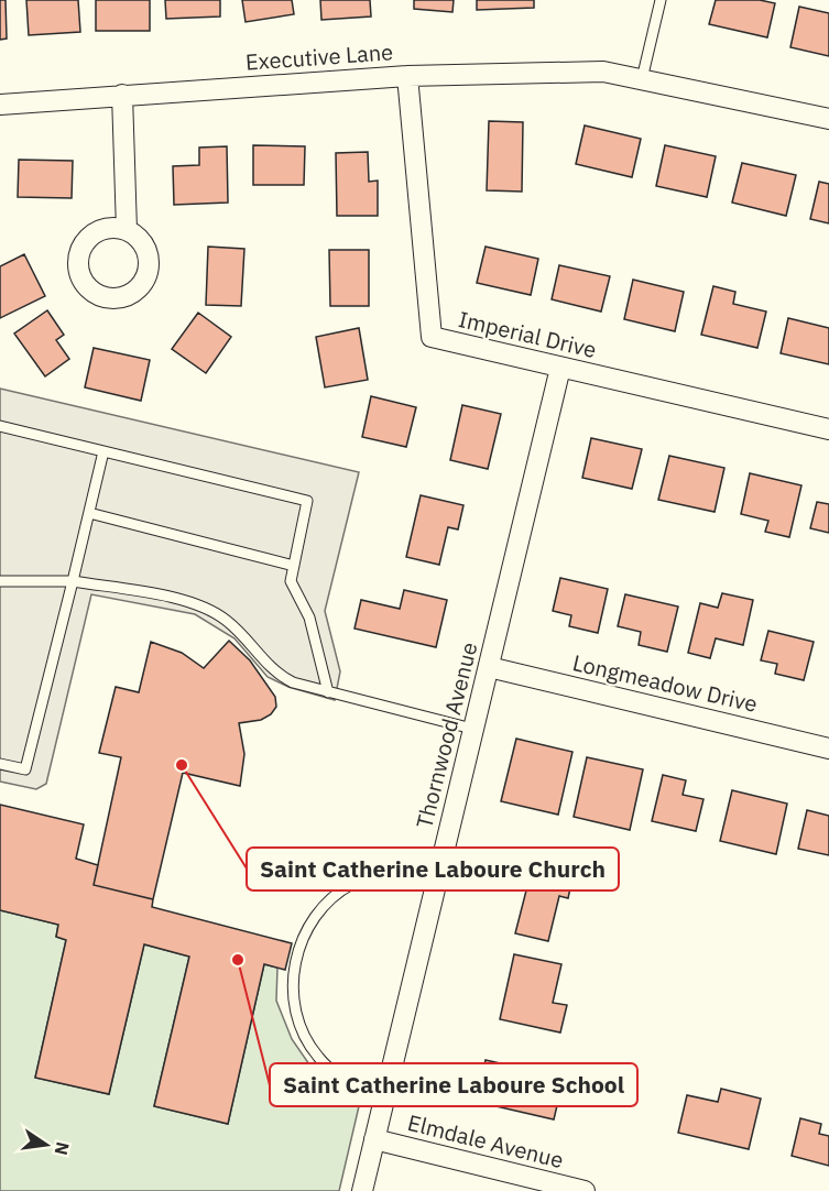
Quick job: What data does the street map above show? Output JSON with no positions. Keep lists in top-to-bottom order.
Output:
{
  "streets": {
    "street": [
      "Executive Lane",
      "Imperial Drive",
      "Longmeadow Drive",
      "Thornwood Avenue",
      "Elmdale Avenue"
    ]
  },
  "crossings": [
    ["Executive Lane", "Imperial Drive"],
    ["Imperial Drive", "Thornwood Avenue"],
    ["Longmeadow Drive", "Thornwood Avenue"],
    ["Thornwood Avenue", "Elmdale Avenue"]
  ],
  "places": ["Saint Catherine Laboure Church", "Saint Catherine Laboure School"],
  "north": "right"
}
